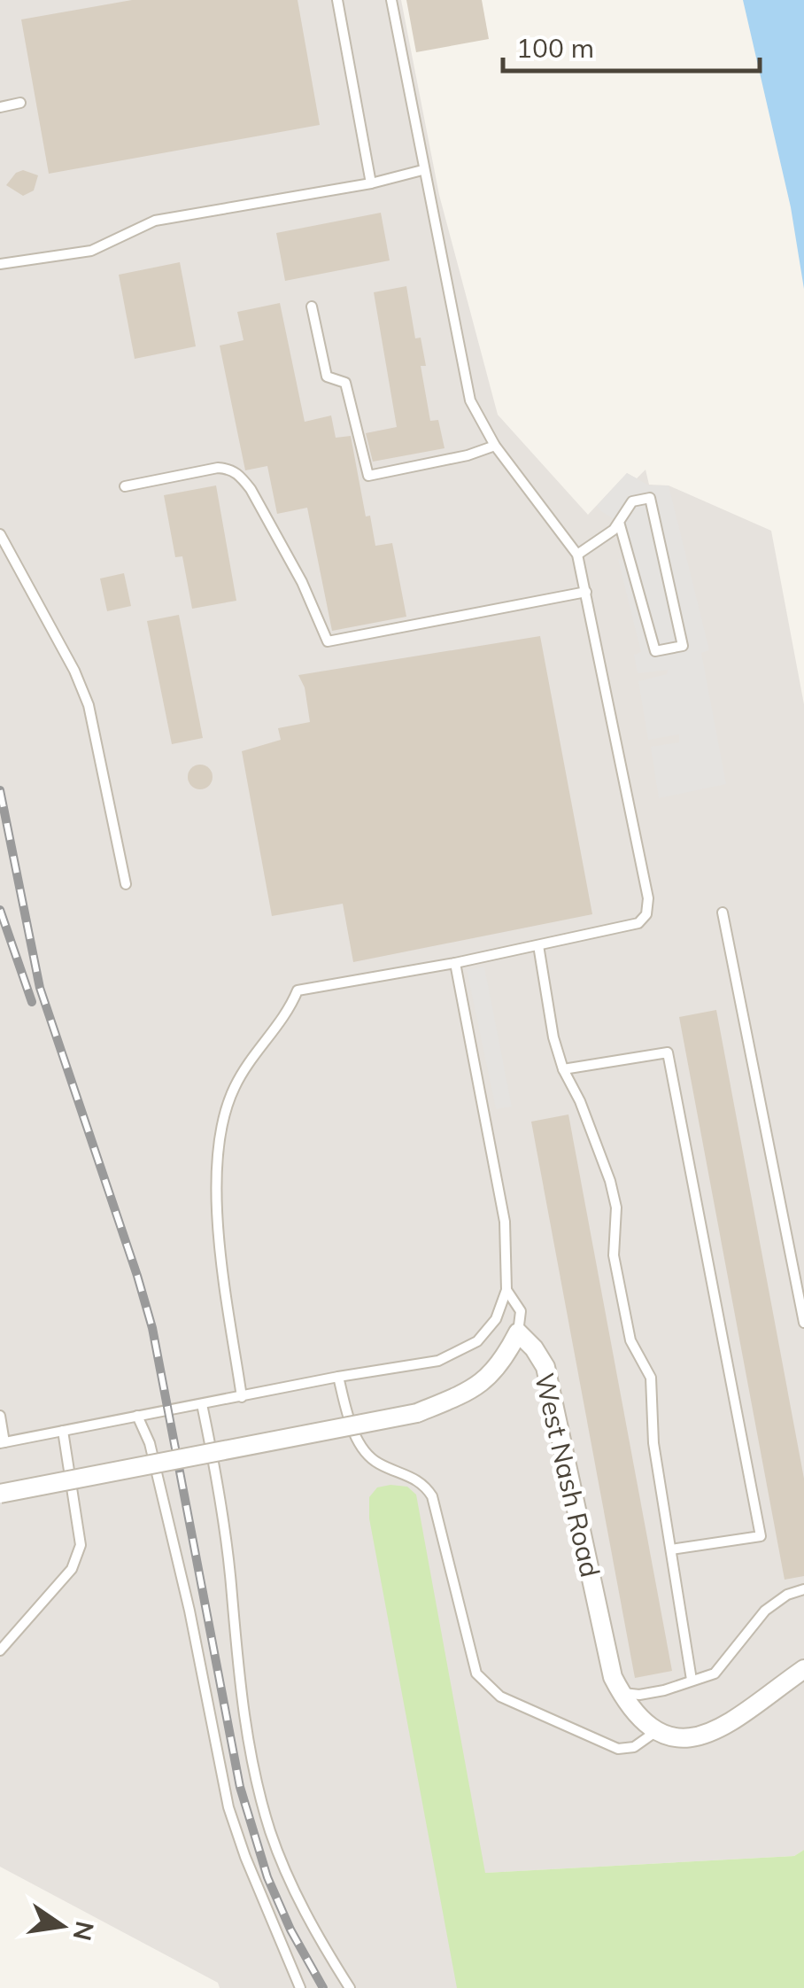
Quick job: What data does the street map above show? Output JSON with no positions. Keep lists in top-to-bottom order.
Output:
{
  "streets": {
    "street": ["West Nash Road"]
  },
  "scale_bar": "100 m",
  "north": "right"
}
